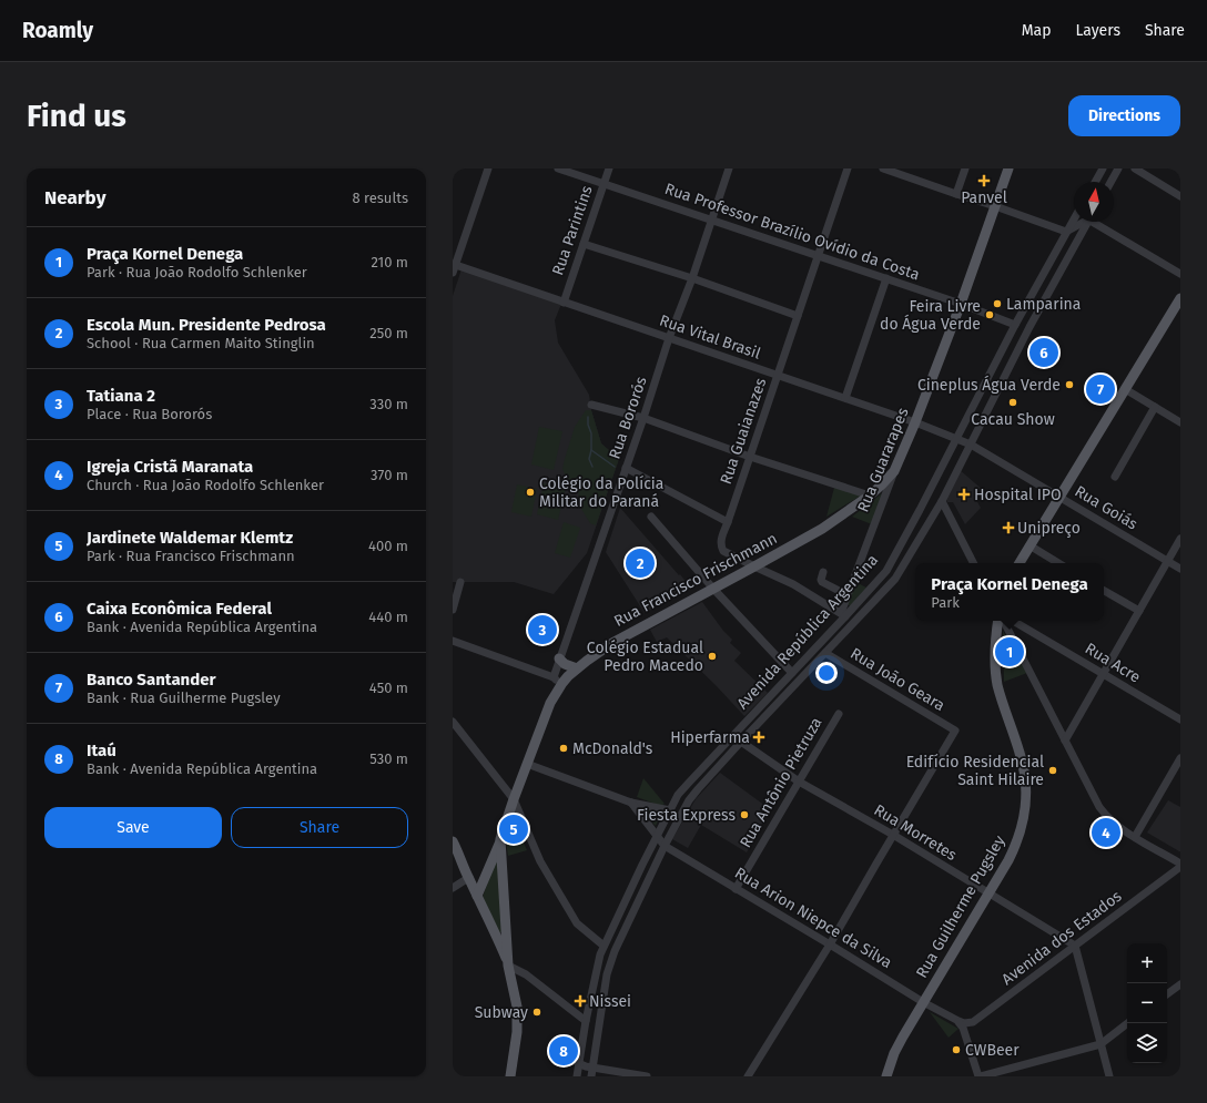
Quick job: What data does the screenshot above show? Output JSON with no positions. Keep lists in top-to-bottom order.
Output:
{
  "streets": {
    "main road": ["Rua Guararapes", "Rua Francisco Frischmann", "Rua Guilherme Pugsley"],
    "street": [
      "Rua Parintins",
      "Rua Professor Brazílio Ovídio da Costa",
      "Rua Vital Brasil",
      "Rua Bororós",
      "Rua Guaianazes",
      "Rua Goiás",
      "Avenida República Argentina",
      "Rua Acre",
      "Rua João Geara",
      "Rua Antônio Pietruza",
      "Rua Morretes",
      "Rua Arion Niepce da Silva",
      "Avenida dos Estados"
    ]
  },
  "crossings": [
    ["Rua Parintins", "Rua Professor Brazílio Ovídio da Costa"],
    ["Rua Parintins", "Rua Vital Brasil"],
    ["Rua Professor Brazílio Ovídio da Costa", "Rua Bororós"],
    ["Rua Professor Brazílio Ovídio da Costa", "Rua Guaianazes"],
    ["Rua Professor Brazílio Ovídio da Costa", "Rua Guararapes"],
    ["Rua Professor Brazílio Ovídio da Costa", "Avenida República Argentina"],
    ["Rua Vital Brasil", "Rua Bororós"],
    ["Rua Vital Brasil", "Rua Guaianazes"],
    ["Rua Vital Brasil", "Rua Guararapes"],
    ["Rua Vital Brasil", "Rua Goiás"],
    ["Rua Vital Brasil", "Avenida República Argentina"],
    ["Rua Guaianazes", "Rua Francisco Frischmann"],
    ["Rua Guararapes", "Rua Francisco Frischmann"],
    ["Rua Guararapes", "Avenida República Argentina"],
    ["Rua Goiás", "Avenida República Argentina"],
    ["Avenida República Argentina", "Rua João Geara"],
    ["Avenida República Argentina", "Rua Morretes"],
    ["Avenida República Argentina", "Rua Arion Niepce da Silva"],
    ["Rua João Geara", "Rua Morretes"],
    ["Rua Antônio Pietruza", "Rua Morretes"],
    ["Rua Antônio Pietruza", "Rua Arion Niepce da Silva"],
    ["Rua Morretes", "Rua Guilherme Pugsley"],
    ["Rua Morretes", "Avenida dos Estados"],
    ["Rua Guilherme Pugsley", "Rua Arion Niepce da Silva"],
    ["Rua Arion Niepce da Silva", "Avenida dos Estados"]
  ],
  "places": {
    "health": [
      "Panvel",
      "Hospital IPO",
      "Unipreço",
      "Hiperfarma",
      "Nissei"
    ],
    "other": [
      "Lamparina",
      "Feira Livre do Água Verde",
      "Cineplus Água Verde",
      "Cacau Show",
      "Colégio da Polícia Militar do Paraná",
      "Colégio Estadual Pedro Macedo",
      "McDonald's",
      "Edifício Residencial Saint Hilaire",
      "Fiesta Express",
      "Subway",
      "CWBeer"
    ]
  },
  "north": "top",
  "page": {
    "header": "Roamly",
    "nav": ["Map", "Layers", "Share"],
    "buttons": [
      "Directions",
      ["Save", "Share"]
    ],
    "title": "Find us",
    "heading": ["Nearby", "8 results"],
    "list": [
      {
        "mark": "1",
        "name": "Praça Kornel Denega",
        "note": "Park · Rua João Rodolfo Schlenker",
        "value": "210 m"
      },
      {
        "mark": "2",
        "name": "Escola Mun. Presidente Pedrosa",
        "note": "School · Rua Carmen Maito Stinglin",
        "value": "250 m"
      },
      {
        "mark": "3",
        "name": "Tatiana 2",
        "note": "Place · Rua Bororós",
        "value": "330 m"
      },
      {
        "mark": "4",
        "name": "Igreja Cristã Maranata",
        "note": "Church · Rua João Rodolfo Schlenker",
        "value": "370 m"
      },
      {
        "mark": "5",
        "name": "Jardinete Waldemar Klemtz",
        "note": "Park · Rua Francisco Frischmann",
        "value": "400 m"
      },
      {
        "mark": "6",
        "name": "Caixa Econômica Federal",
        "note": "Bank · Avenida República Argentina",
        "value": "440 m"
      },
      {
        "mark": "7",
        "name": "Banco Santander",
        "note": "Bank · Rua Guilherme Pugsley",
        "value": "450 m"
      },
      {
        "mark": "8",
        "name": "Itaú",
        "note": "Bank · Avenida República Argentina",
        "value": "530 m"
      }
    ],
    "pins": [
      "6",
      "7",
      "2",
      "3",
      "1",
      "5",
      "4",
      "8"
    ],
    "popup": ["Praça Kornel Denega", "Park"],
    "map_buttons": ["+", "−"]
  }
}
